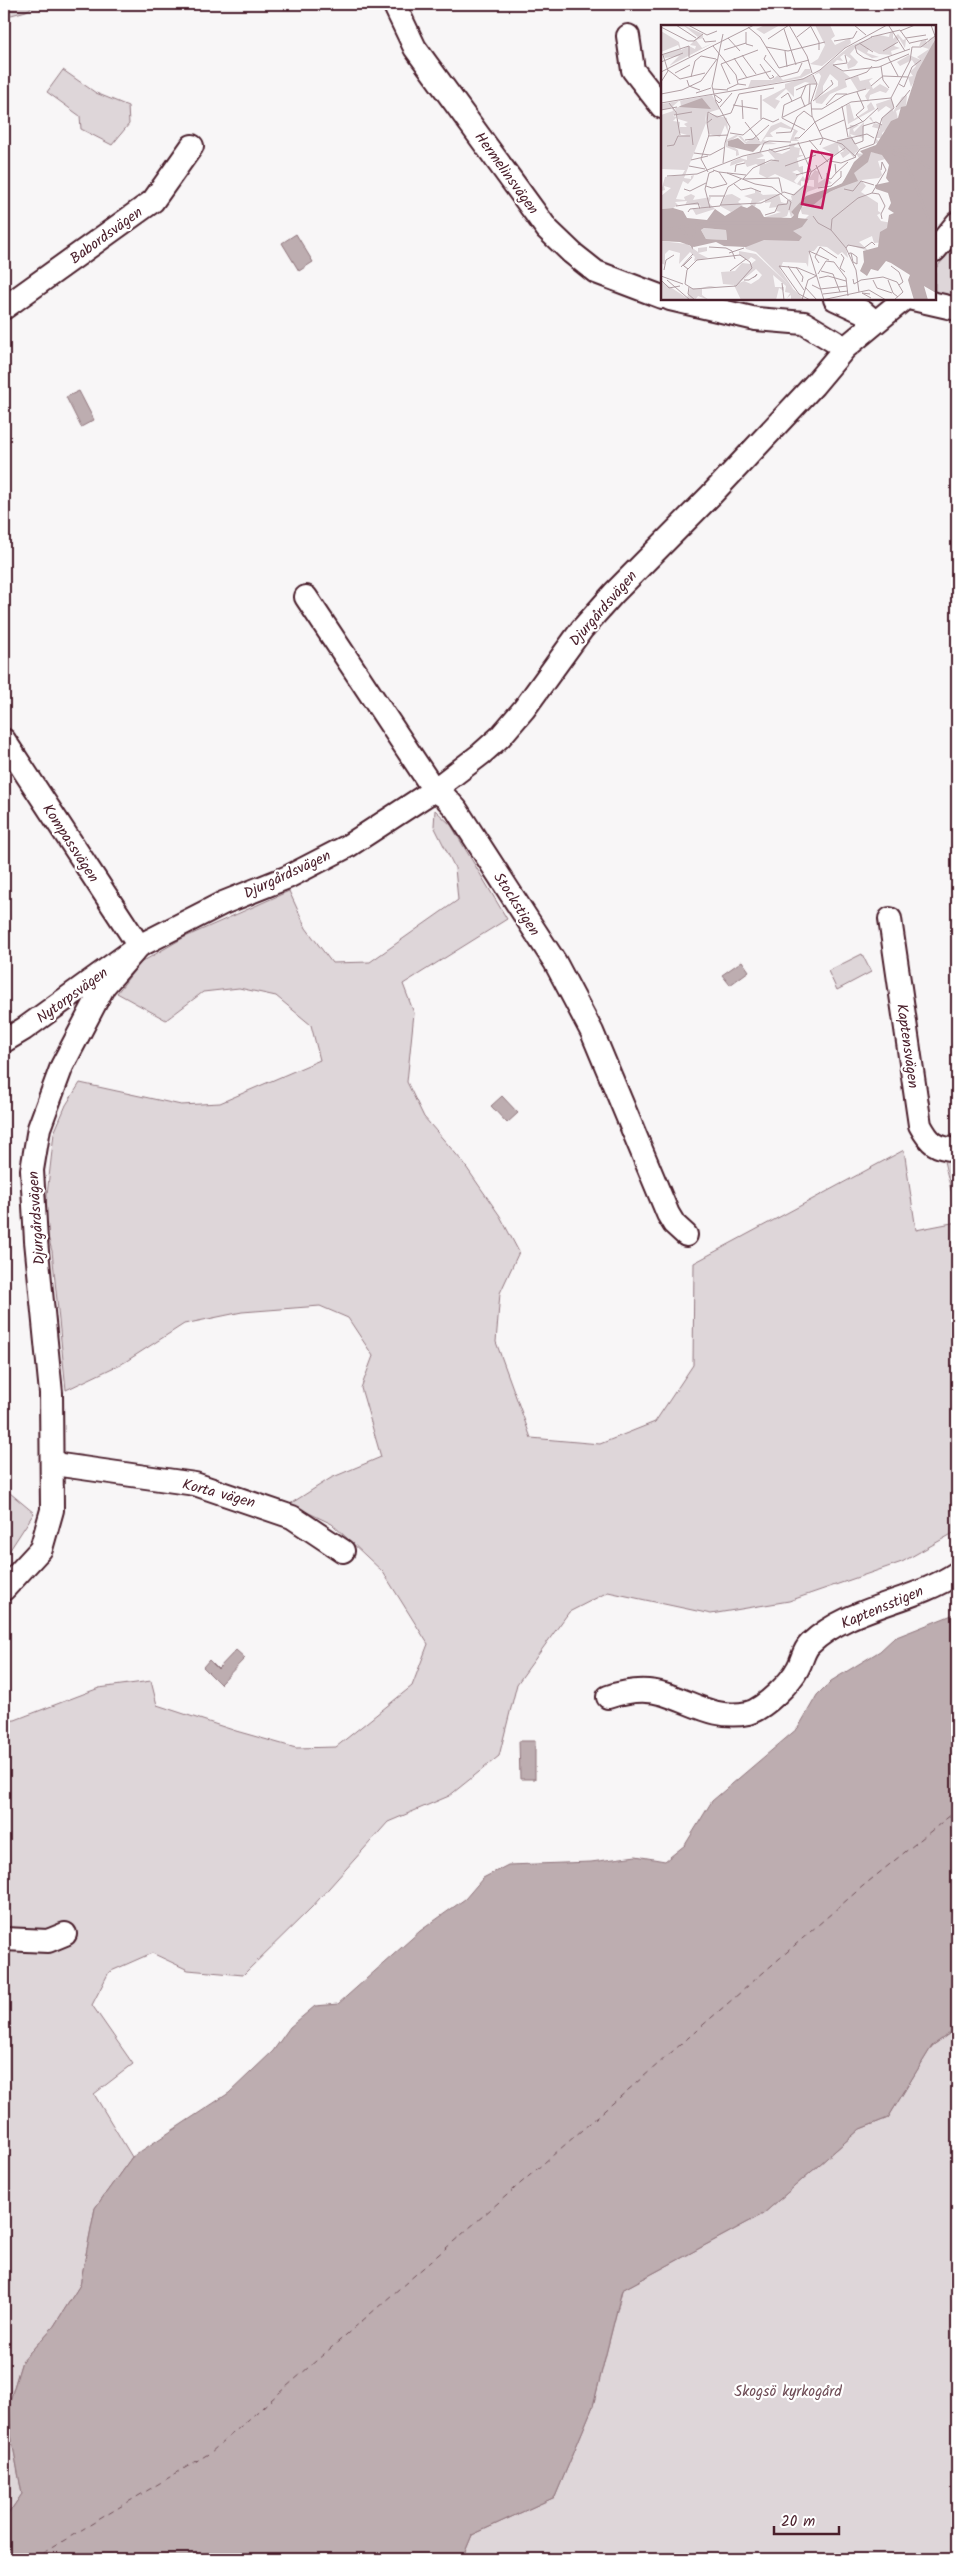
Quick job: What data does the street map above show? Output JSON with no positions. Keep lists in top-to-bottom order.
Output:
{
  "streets": {
    "street": [
      "Hermelinsvägen",
      "Babordsvägen",
      "Djurgårdsvägen",
      "Kompassvägen",
      "Stockstigen",
      "Nytorpsvägen",
      "Kaptensvägen",
      "Korta vägen",
      "Kaptensstigen"
    ]
  },
  "crossings": [
    ["Djurgårdsvägen", "Kompassvägen"],
    ["Djurgårdsvägen", "Stockstigen"],
    ["Djurgårdsvägen", "Nytorpsvägen"],
    ["Djurgårdsvägen", "Korta vägen"],
    ["Kompassvägen", "Nytorpsvägen"]
  ],
  "parks": ["Skogsö kyrkogård"],
  "scale_bar": "20 m"
}
